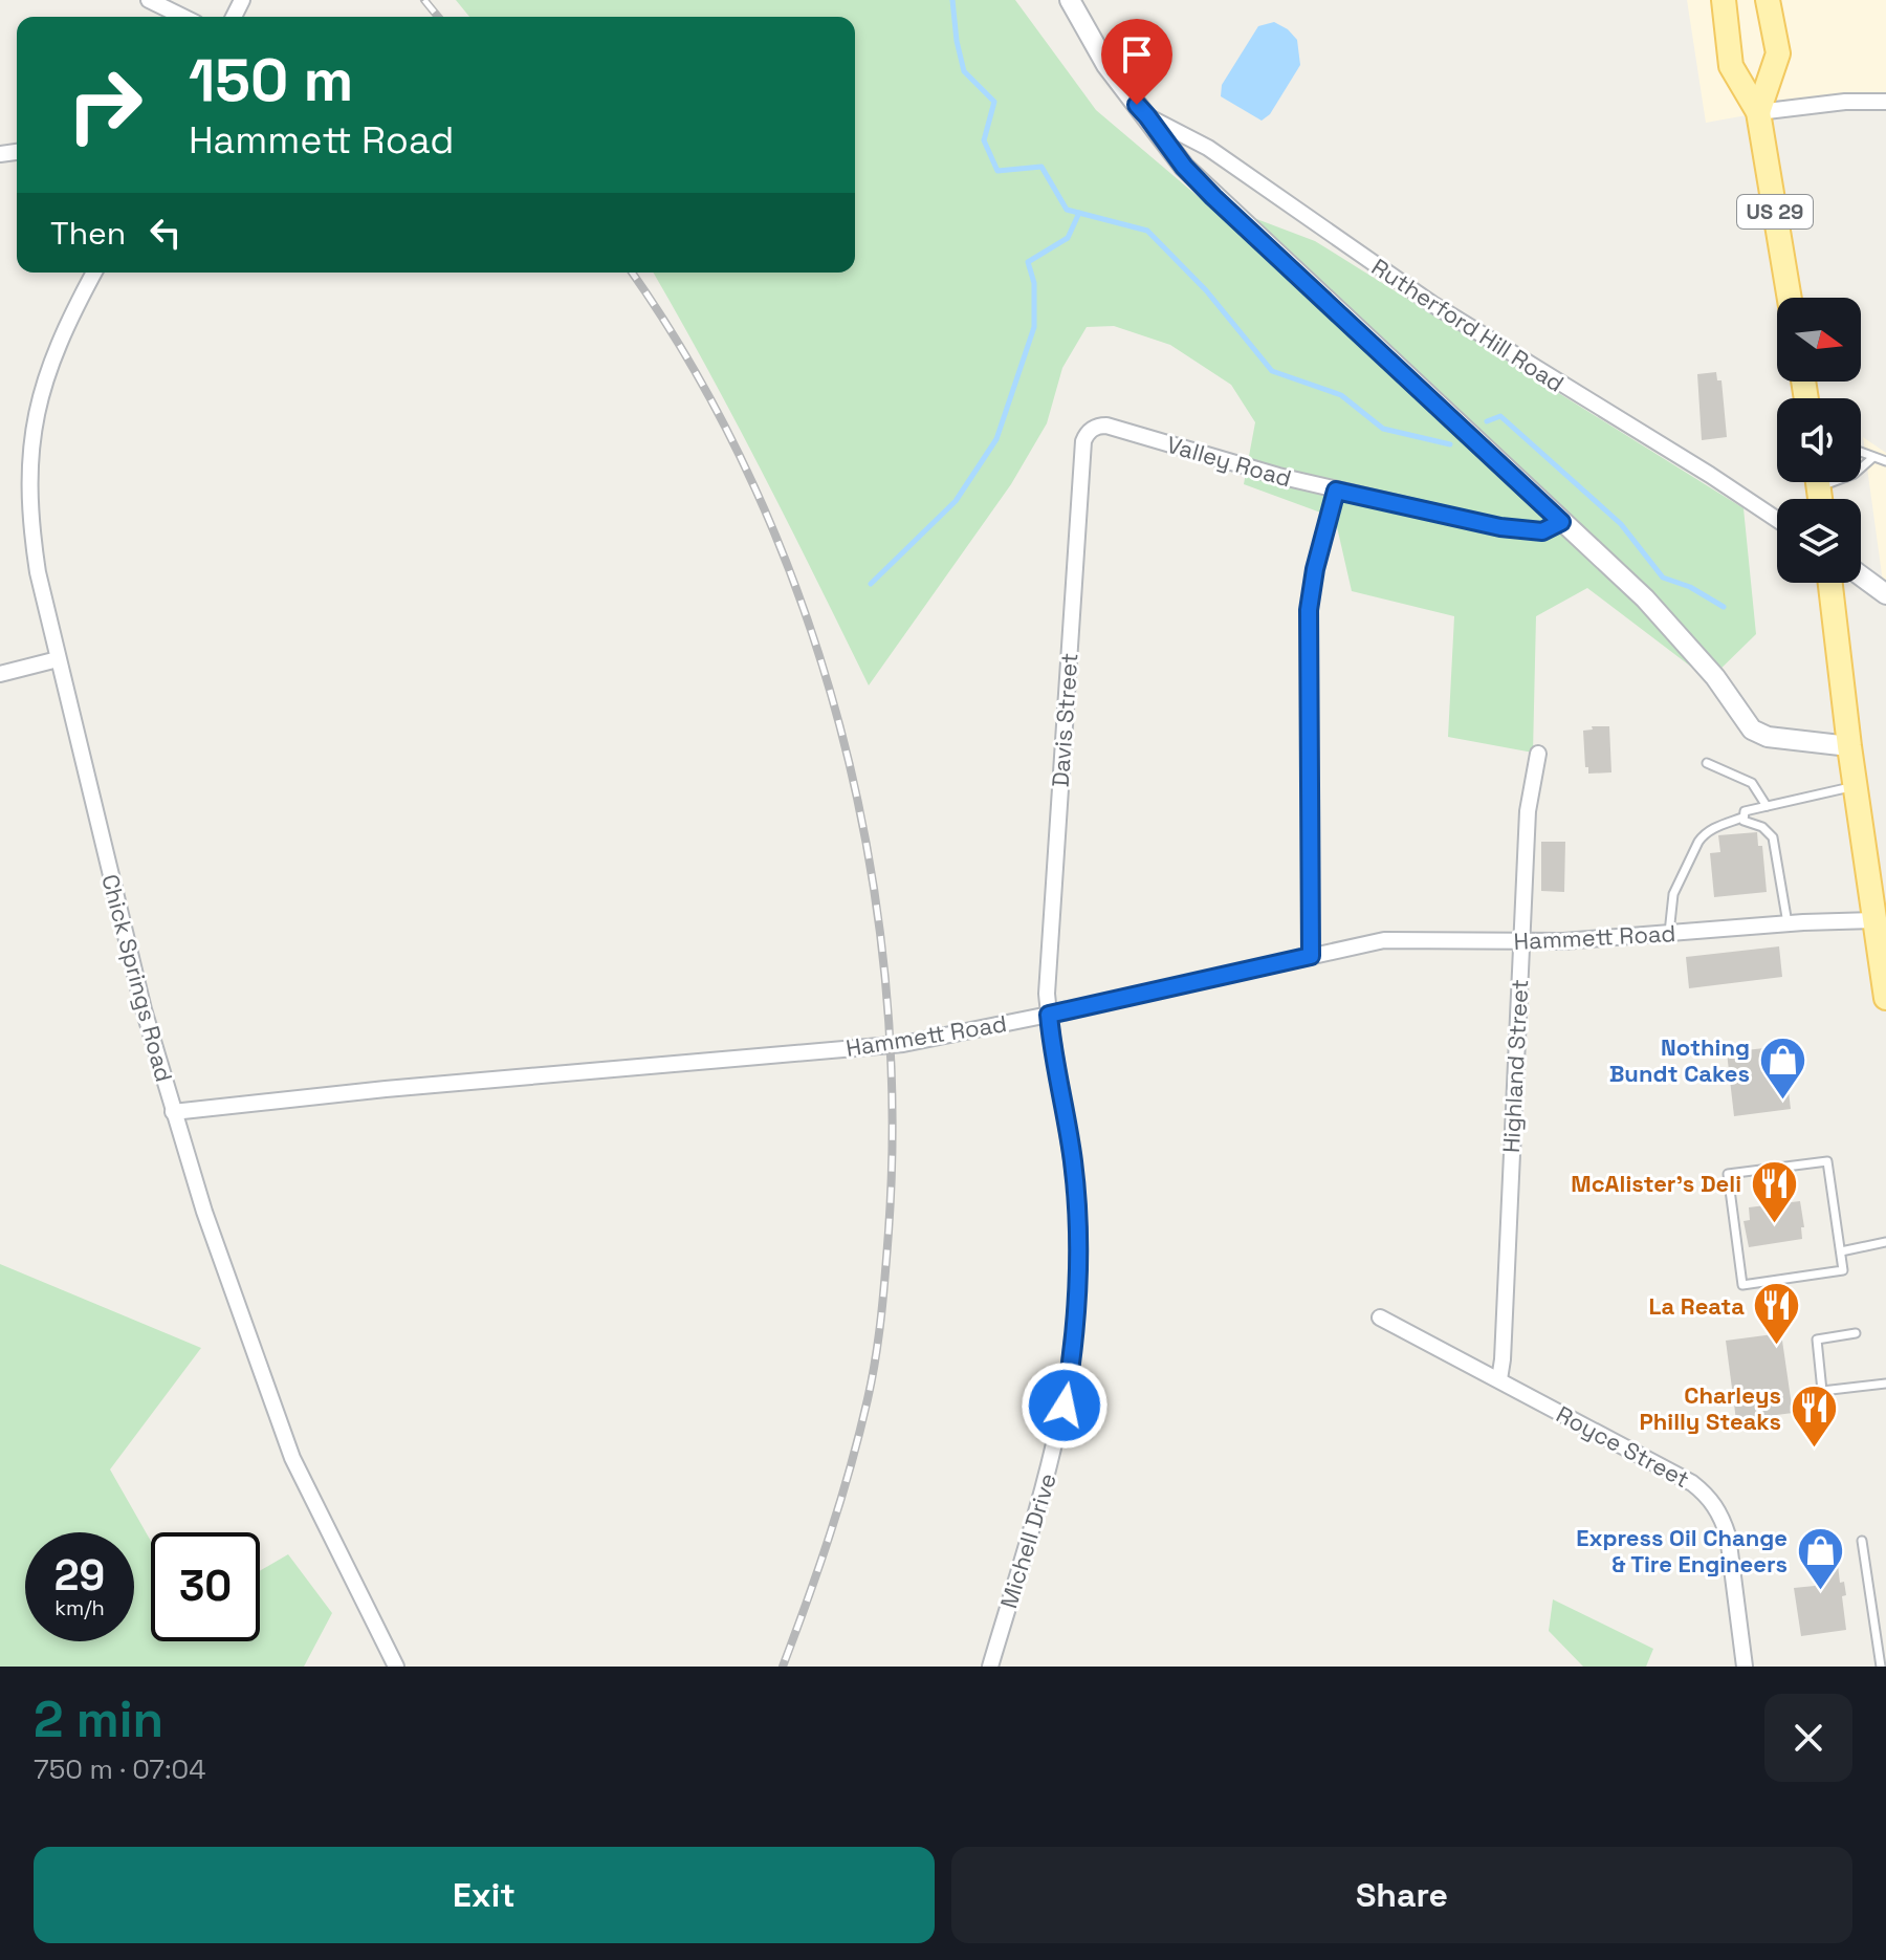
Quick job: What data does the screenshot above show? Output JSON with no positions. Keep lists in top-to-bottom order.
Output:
{
  "streets": {
    "main road": ["US 29"],
    "street": [
      "Rutherford Hill Road",
      "Valley Road",
      "Davis Street",
      "Hammett Road",
      "Chick Springs Road",
      "Highland Street",
      "Royce Street",
      "Michell Drive"
    ]
  },
  "crossings": [
    ["Valley Road", "Davis Street"],
    ["Davis Street", "Hammett Road"],
    ["Davis Street", "Michell Drive"],
    ["Hammett Road", "Chick Springs Road"],
    ["Hammett Road", "Highland Street"],
    ["Hammett Road", "Michell Drive"],
    ["Highland Street", "Royce Street"]
  ],
  "places": {
    "shop": ["Nothing Bundt Cakes", "Express Oil Change & Tire Engineers"],
    "restaurant": ["McAlister's Deli", "La Reata", "Charleys Philly Steaks"]
  },
  "north": "right",
  "page": {
    "turn": ["150 m", "Hammett Road"],
    "then": "Then",
    "speed": "29 km/h",
    "limit": "30",
    "heading": ["2 min", "750 m · 07:04"],
    "buttons": ["Exit", "Share"]
  }
}
